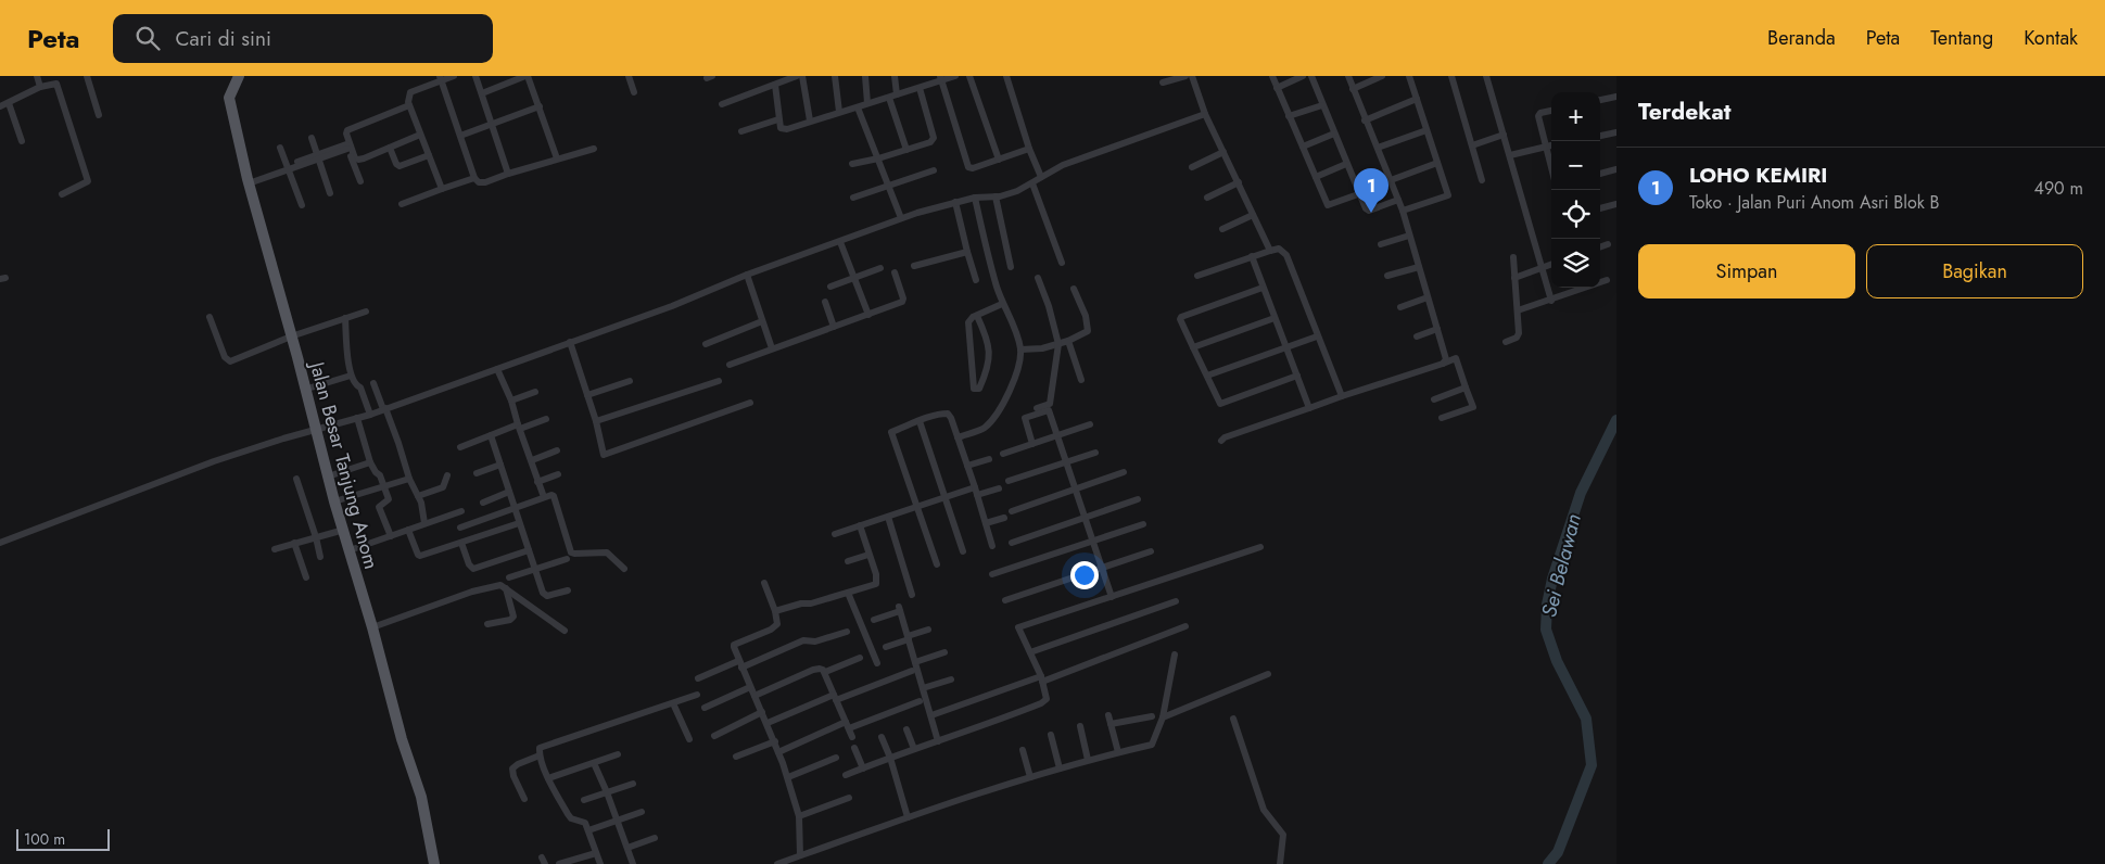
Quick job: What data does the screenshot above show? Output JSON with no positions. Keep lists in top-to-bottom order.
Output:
{
  "streets": {
    "main road": ["Jalan Besar Tanjung Anom"]
  },
  "water": ["Sei Belawan"],
  "scale_bar": "100 m",
  "page": {
    "header": "Peta",
    "search": "Cari di sini",
    "nav": [
      "Beranda",
      "Peta",
      "Tentang",
      "Kontak"
    ],
    "heading": "Terdekat",
    "map_buttons": ["+", "−"],
    "list": [
      {
        "mark": "1",
        "name": "LOHO KEMIRI",
        "note": "Toko · Jalan Puri Anom Asri Blok B",
        "value": "490 m"
      }
    ],
    "pins": "1",
    "buttons": ["Simpan", "Bagikan"],
    "scale": "100 m"
  }
}
